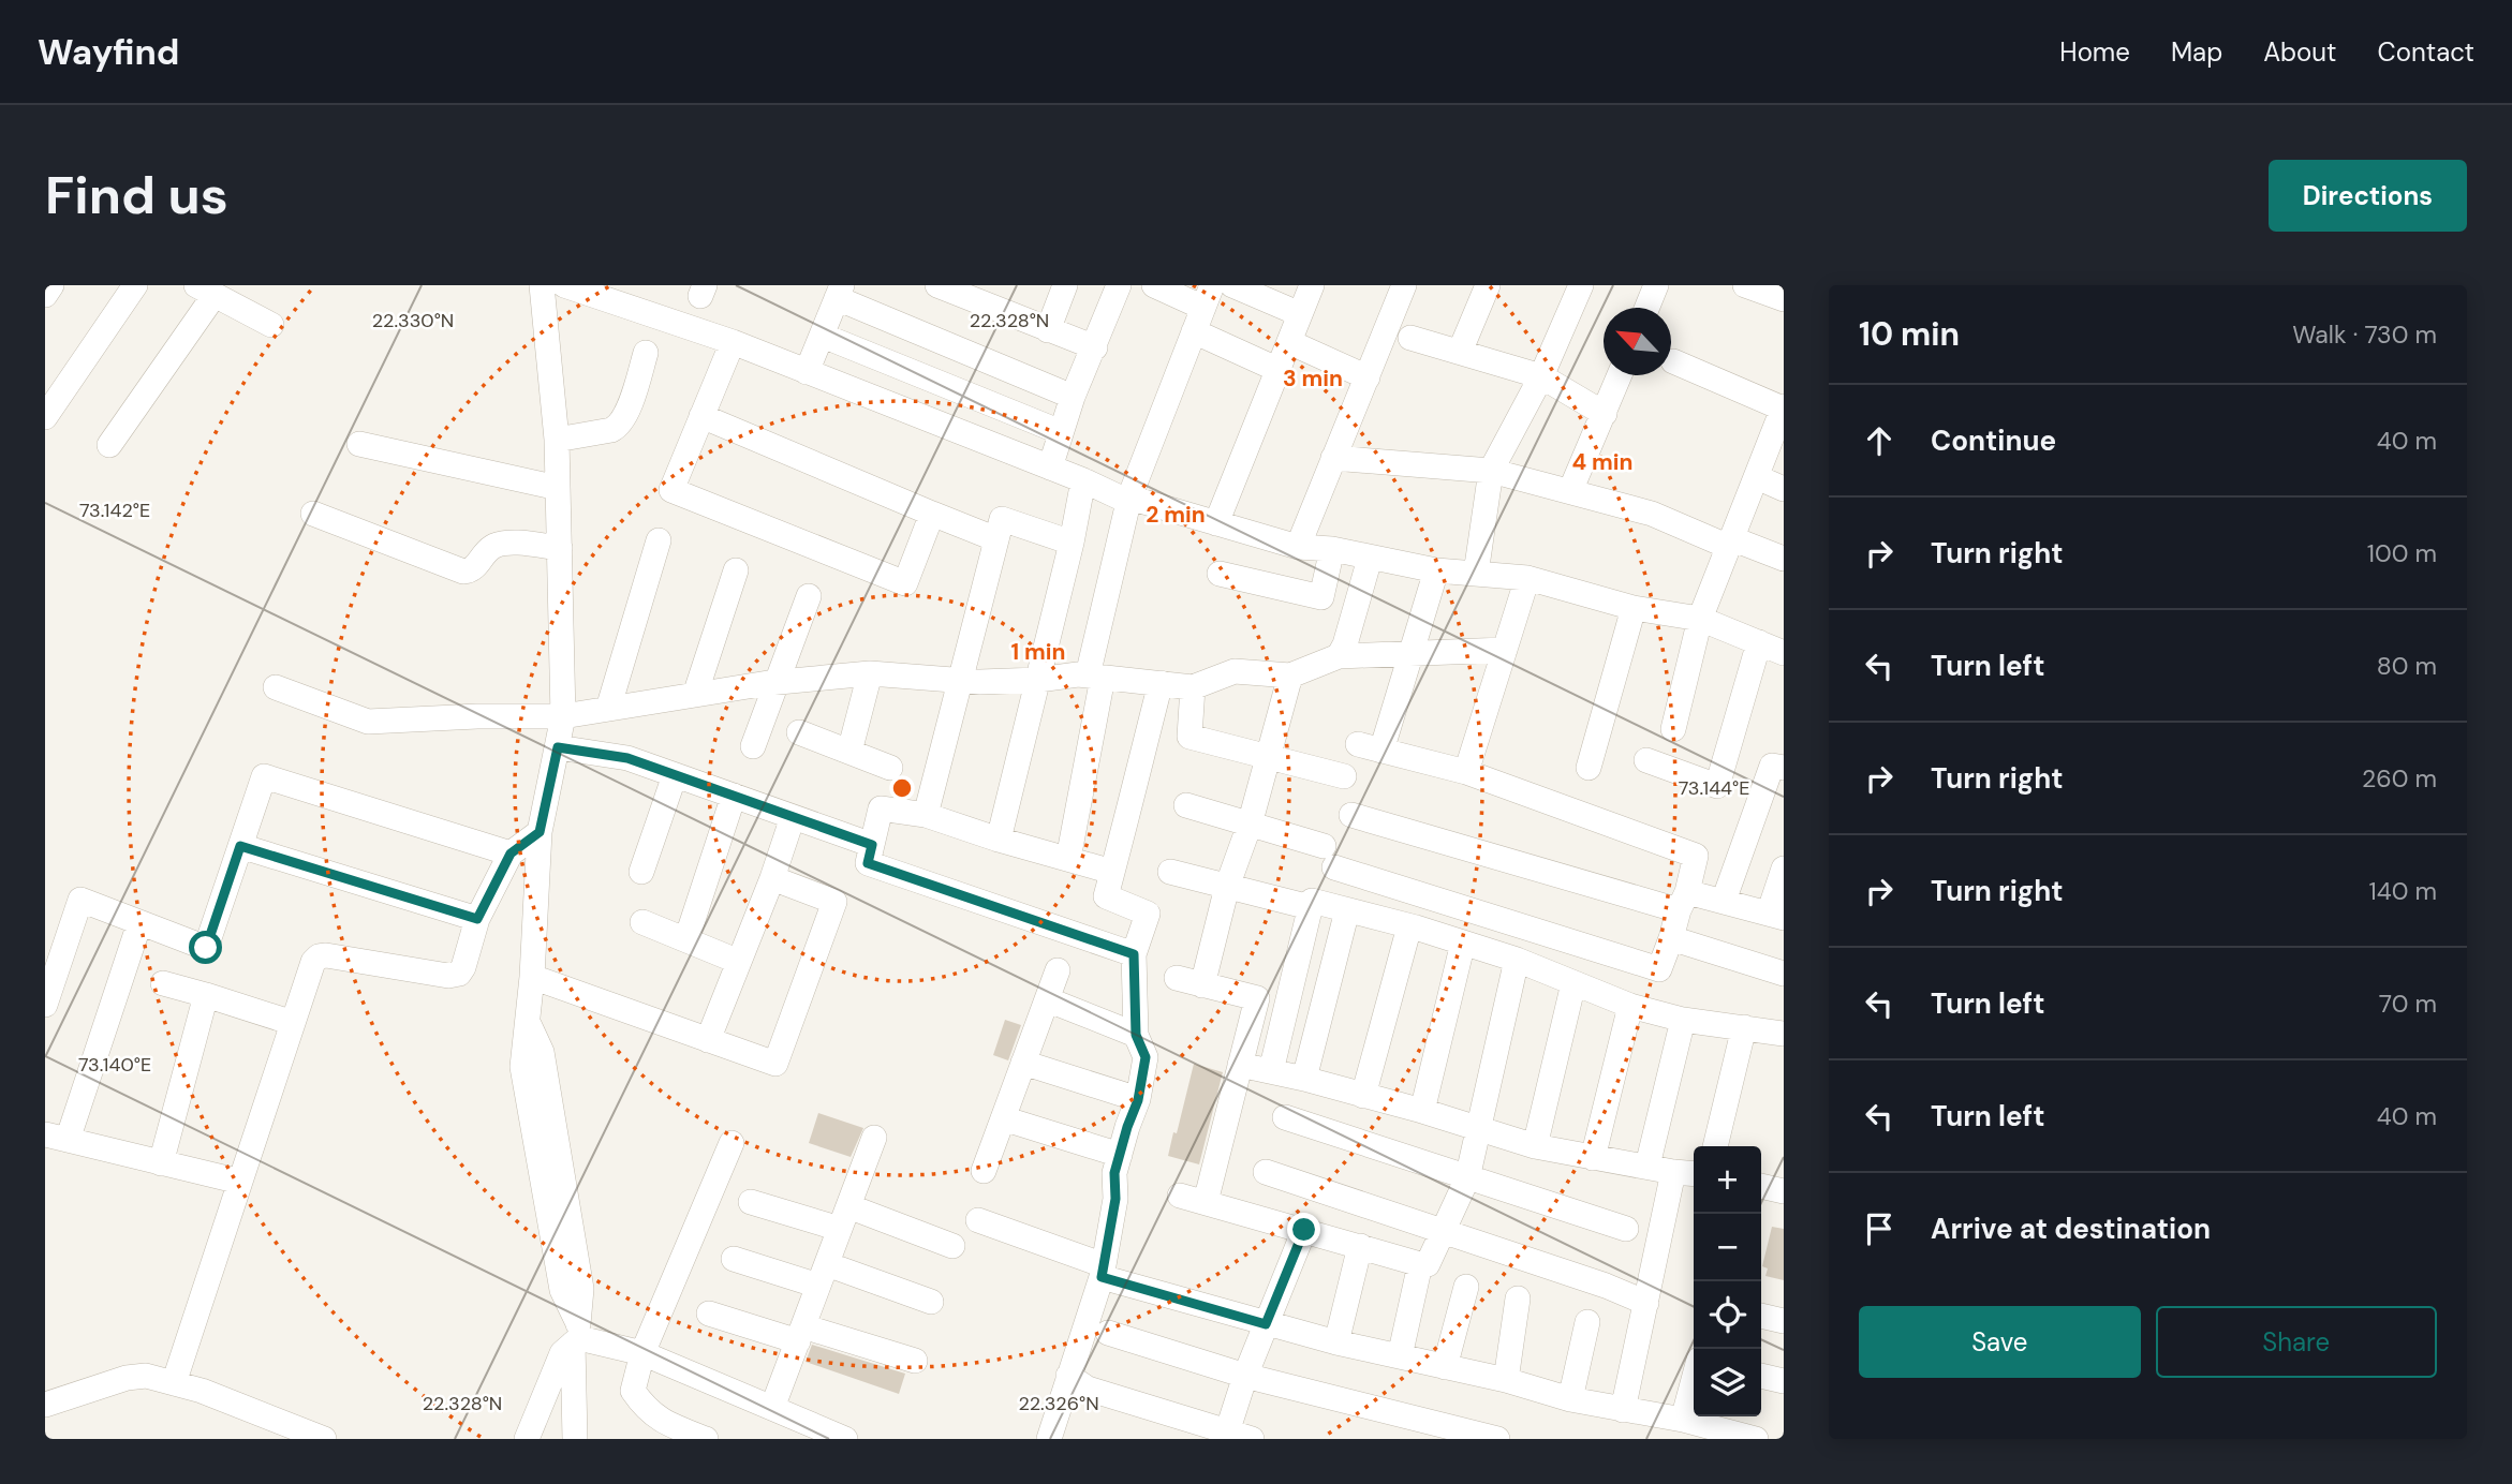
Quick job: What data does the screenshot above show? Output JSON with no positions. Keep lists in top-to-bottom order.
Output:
{
  "north": "top left",
  "page": {
    "header": "Wayfind",
    "nav": [
      "Home",
      "Map",
      "About",
      "Contact"
    ],
    "buttons": [
      "Directions",
      ["Save", "Share"]
    ],
    "title": "Find us",
    "heading": ["10 min", "Walk · 730 m"],
    "list": [
      ["Continue", "40 m"],
      ["Turn right", "100 m"],
      ["Turn left", "80 m"],
      ["Turn right", "260 m"],
      ["Turn right", "140 m"],
      ["Turn left", "70 m"],
      ["Turn left", "40 m"],
      "Arrive at destination"
    ],
    "map_buttons": ["+", "−"]
  },
  "coordinates": [
    "22.330°N",
    "22.328°N",
    "73.142°E",
    "73.144°E",
    "73.140°E",
    "22.326°N"
  ],
  "rings": [
    "3 min",
    "4 min",
    "2 min",
    "1 min"
  ]
}
